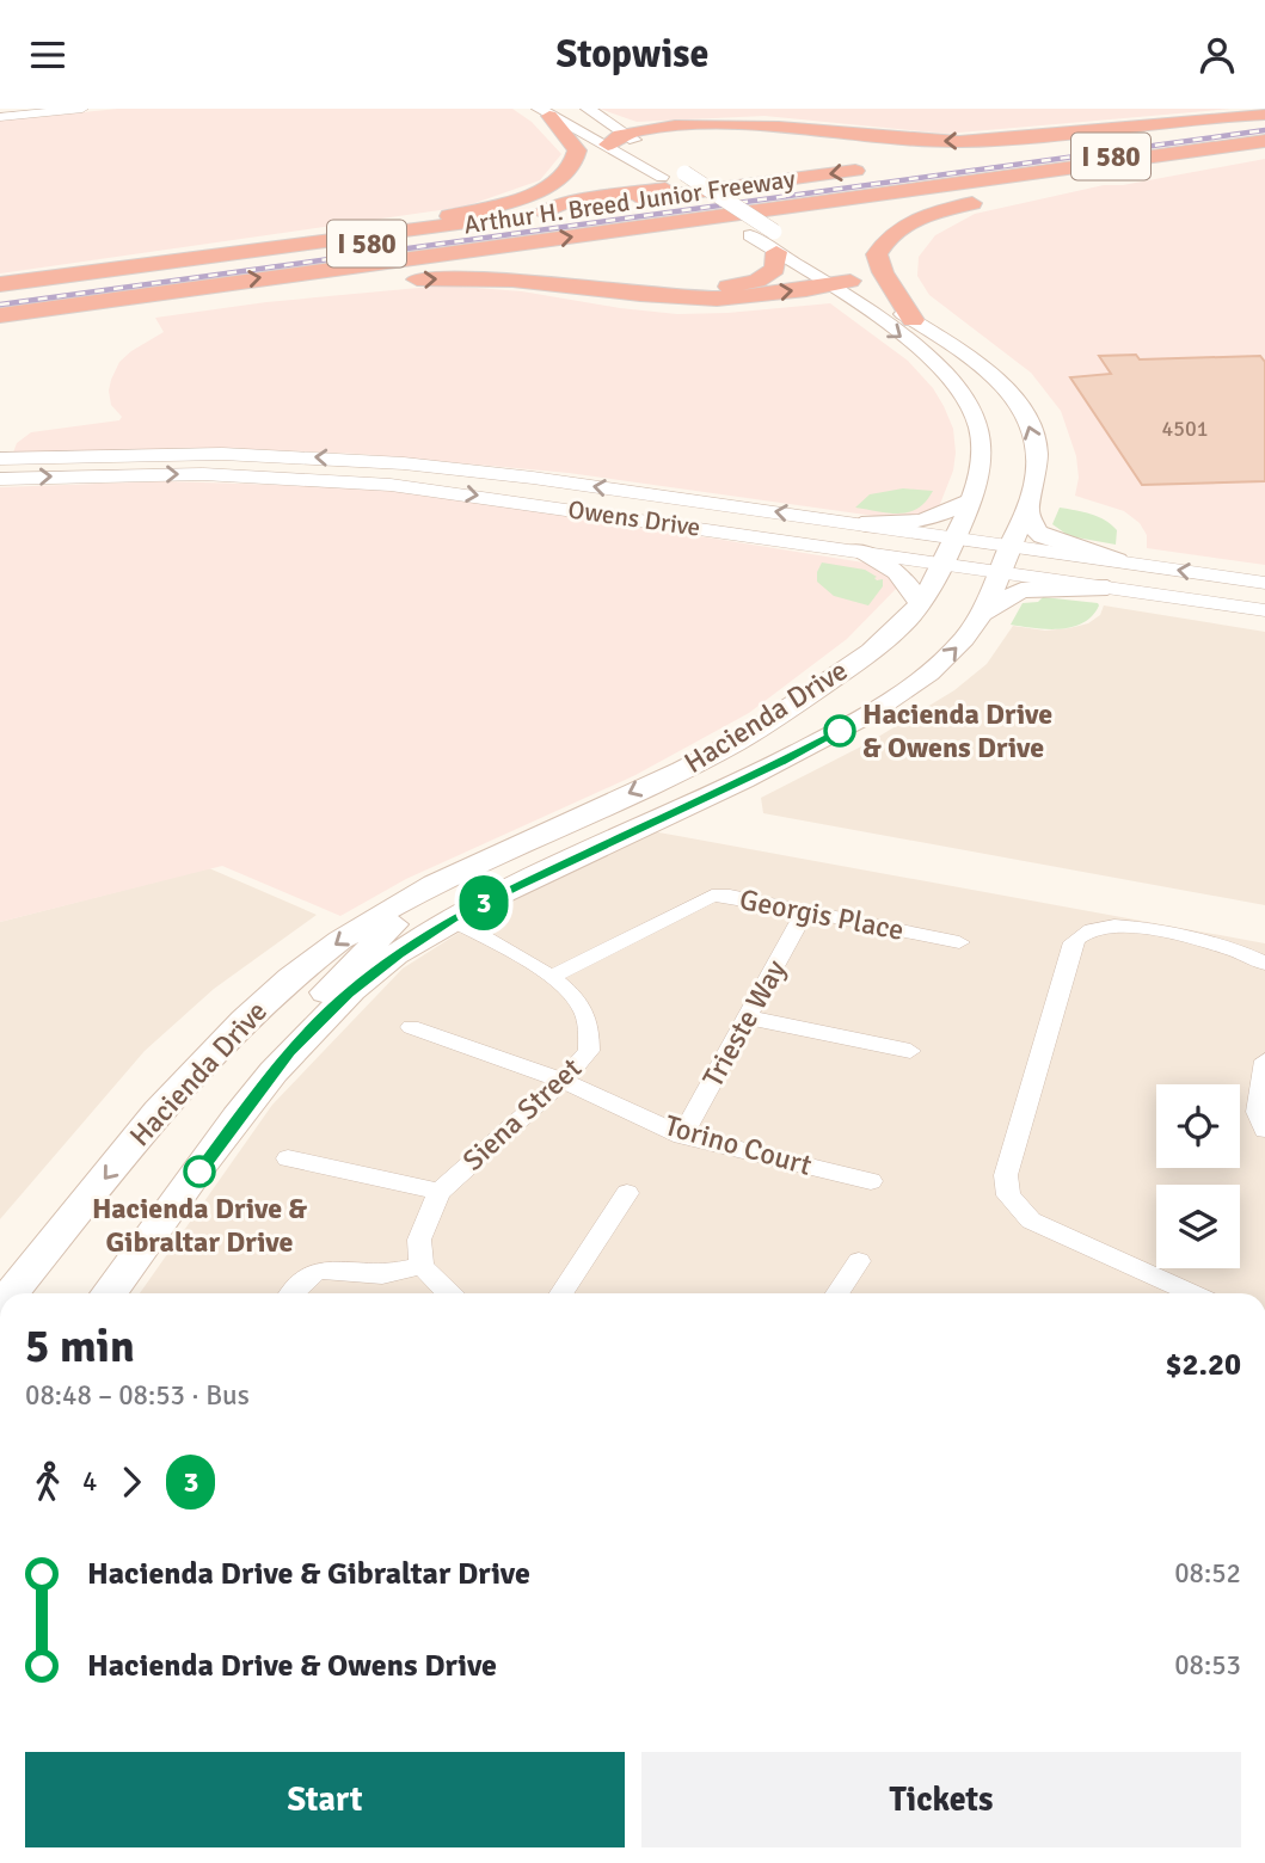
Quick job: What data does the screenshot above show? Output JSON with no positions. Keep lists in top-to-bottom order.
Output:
{
  "streets": {
    "highway": ["I 580", "Arthur H. Breed Junior Freeway"],
    "main road": ["Hacienda Drive"],
    "street": [
      "Owens Drive",
      "Georgis Place",
      "Trieste Way",
      "Siena Street",
      "Torino Court"
    ]
  },
  "crossings": [
    ["I 580", "Arthur H. Breed Junior Freeway"],
    ["Owens Drive", "Hacienda Drive"],
    ["Hacienda Drive", "Siena Street"],
    ["Georgis Place", "Trieste Way"],
    ["Georgis Place", "Siena Street"],
    ["Trieste Way", "Torino Court"],
    ["Siena Street", "Torino Court"]
  ],
  "places": ["Hacienda Drive & Owens Drive", "Hacienda Drive & Gibraltar Drive"],
  "lines": ["bus line 3"],
  "house_numbers": ["4501"],
  "page": {
    "header": "Stopwise",
    "on_map": "3",
    "heading": ["5 min", "08:48 – 08:53 · Bus", "$2.20"],
    "legs": ["4", "3"],
    "list": [
      {
        "name": "Hacienda Drive & Gibraltar Drive",
        "value": "08:52"
      },
      {
        "name": "Hacienda Drive & Owens Drive",
        "value": "08:53"
      }
    ],
    "buttons": ["Start", "Tickets"]
  }
}
